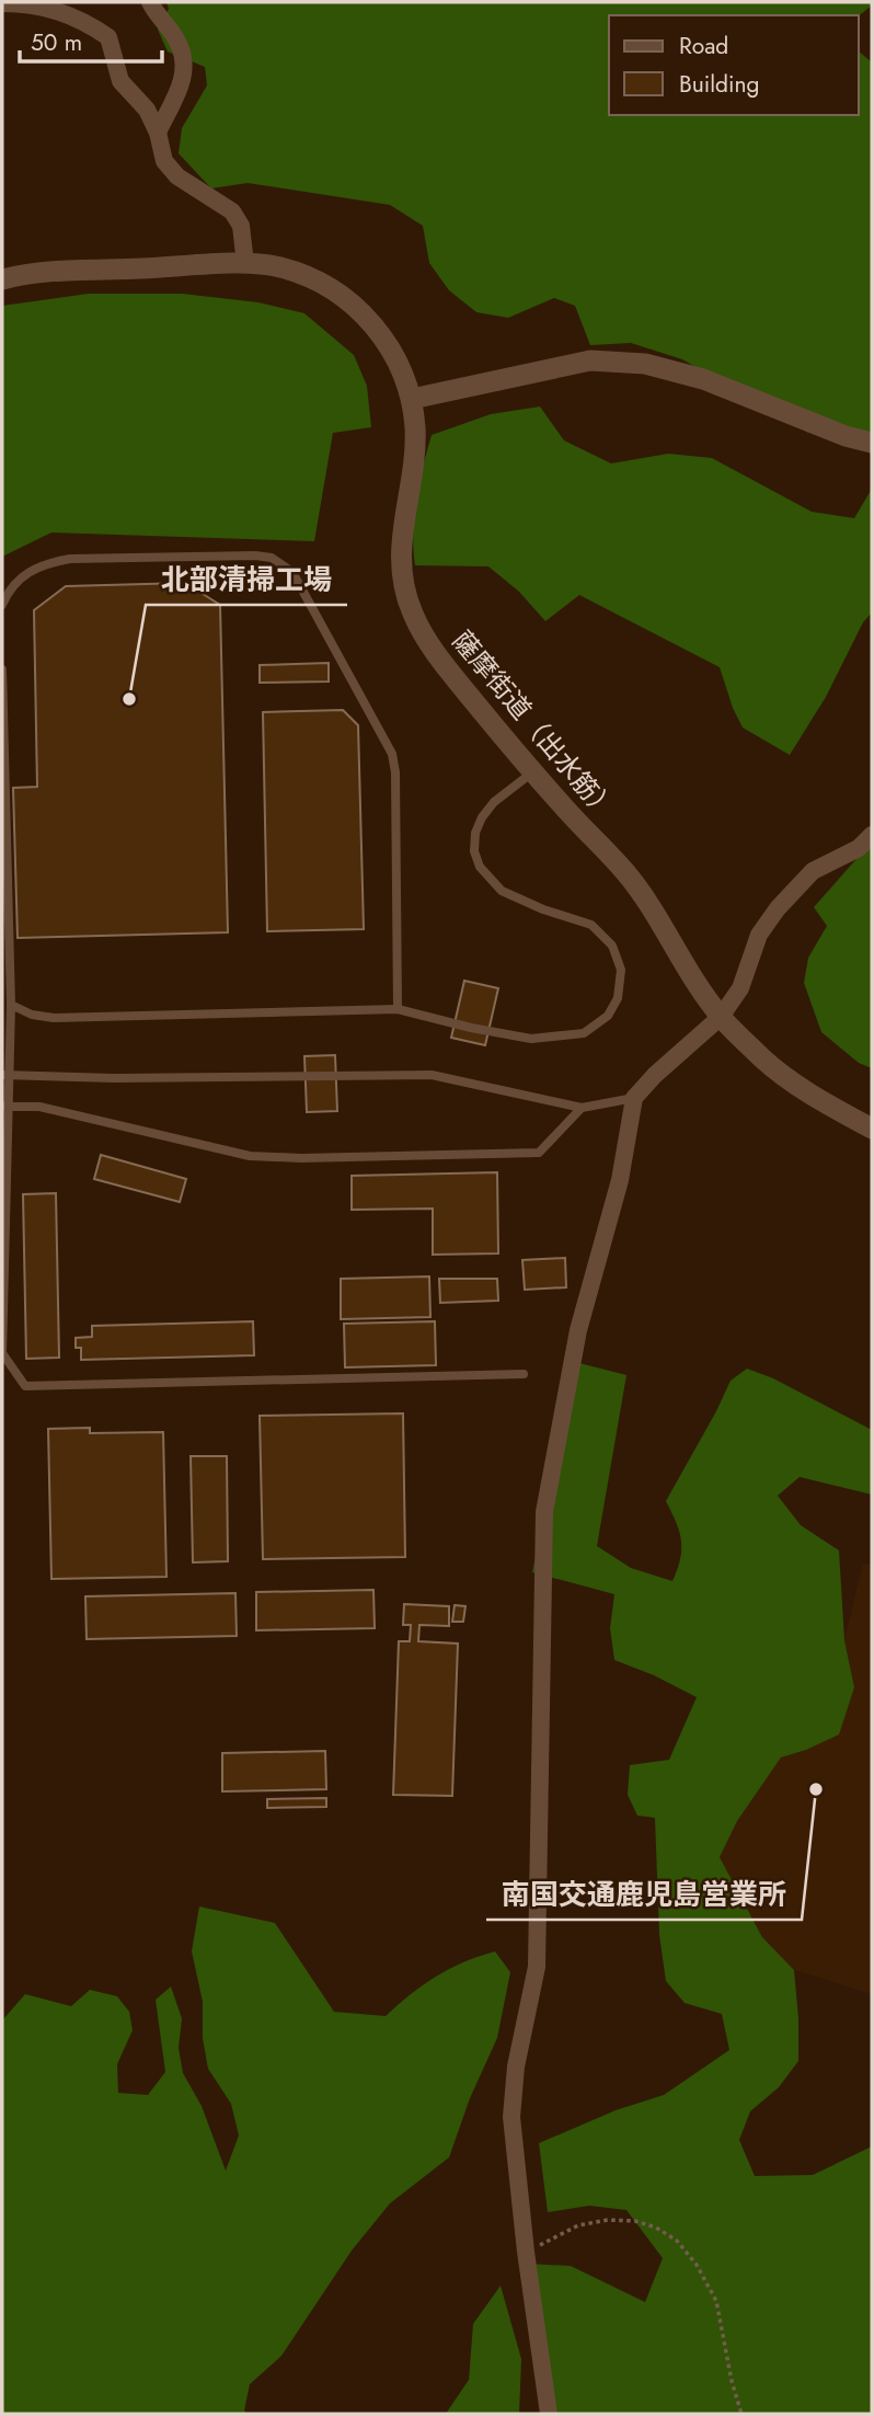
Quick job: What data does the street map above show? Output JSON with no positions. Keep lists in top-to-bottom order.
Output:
{
  "streets": {
    "street": ["薩摩街道（出水筋）"]
  },
  "places": ["北部清掃工場", "南国交通鹿児島営業所"],
  "legend": ["Road", "Building"],
  "scale_bar": "50 m"
}
